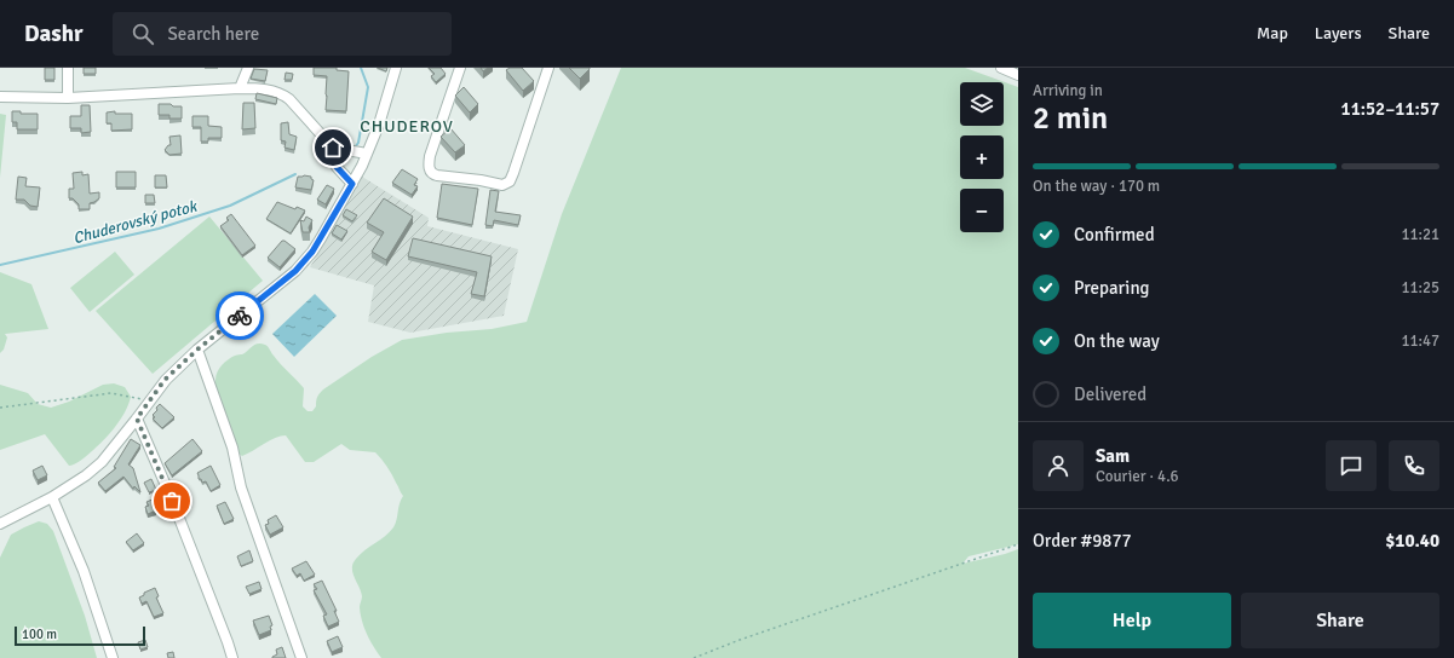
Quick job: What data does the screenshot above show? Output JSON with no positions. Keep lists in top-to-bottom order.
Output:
{
  "districts": ["CHUDEROV"],
  "water": ["Chuderovský potok"],
  "scale_bar": "100 m",
  "page": {
    "header": "Dashr",
    "search": "Search here",
    "nav": ["Map", "Layers", "Share"],
    "heading": ["2 min", "Arriving in", "11:52–11:57"],
    "panel": [
      "Sam",
      "Courier · 4.6",
      "Order #9877",
      "$10.40"
    ],
    "map_buttons": ["+", "−"],
    "bar": "On the way · 170 m",
    "list": [
      ["Confirmed", "11:21"],
      ["Preparing", "11:25"],
      ["On the way", "11:47"],
      "Delivered"
    ],
    "buttons": ["Help", "Share"],
    "scale": "100 m"
  }
}
